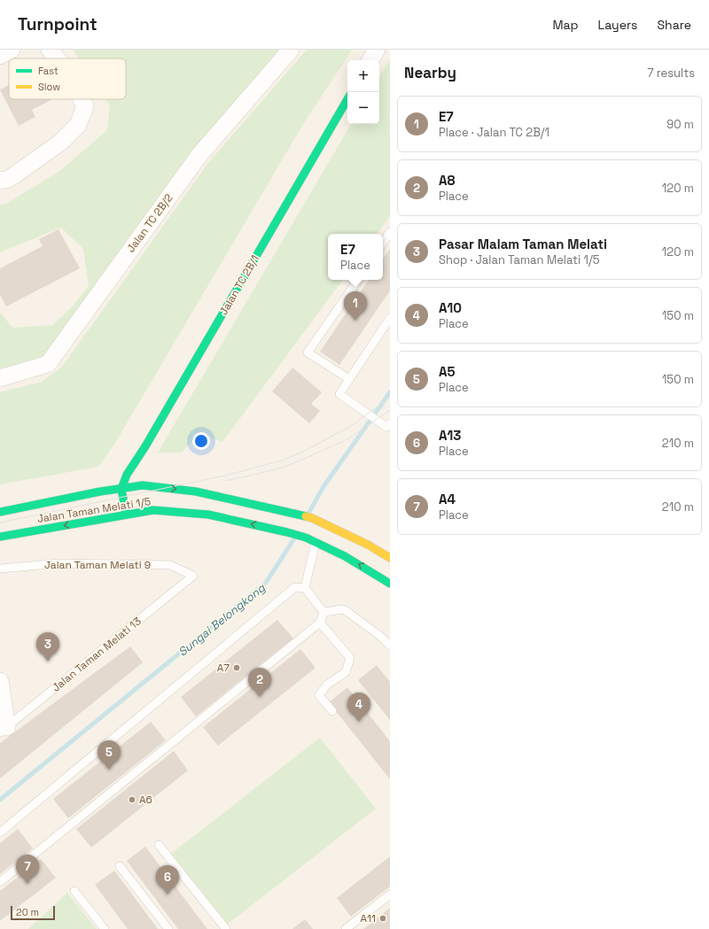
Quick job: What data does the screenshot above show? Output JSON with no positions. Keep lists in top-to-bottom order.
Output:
{
  "streets": {
    "main road": ["Jalan TC 2B/1", "Jalan Taman Melati 1/5"],
    "street": ["Jalan TC 2B/2"],
    "lane": ["Jalan Taman Melati 9", "Jalan Taman Melati 13"]
  },
  "crossings": [
    ["Jalan Taman Melati 9", "Jalan Taman Melati 13"]
  ],
  "water": ["Sungai Belongkong"],
  "places": ["A7", "A6", "A11"],
  "legend": ["Fast", "Slow"],
  "scale_bar": "20 m",
  "page": {
    "header": "Turnpoint",
    "nav": ["Map", "Layers", "Share"],
    "heading": ["Nearby", "7 results"],
    "map_buttons": ["+", "−"],
    "list": [
      {
        "mark": "1",
        "name": "E7",
        "note": "Place · Jalan TC 2B/1",
        "value": "90 m"
      },
      {
        "mark": "2",
        "name": "A8",
        "note": "Place",
        "value": "120 m"
      },
      {
        "mark": "3",
        "name": "Pasar Malam Taman Melati",
        "note": "Shop · Jalan Taman Melati 1/5",
        "value": "120 m"
      },
      {
        "mark": "4",
        "name": "A10",
        "note": "Place",
        "value": "150 m"
      },
      {
        "mark": "5",
        "name": "A5",
        "note": "Place",
        "value": "150 m"
      },
      {
        "mark": "6",
        "name": "A13",
        "note": "Place",
        "value": "210 m"
      },
      {
        "mark": "7",
        "name": "A4",
        "note": "Place",
        "value": "210 m"
      }
    ],
    "popup": ["E7", "Place"],
    "pins": [
      "1",
      "3",
      "2",
      "4",
      "5",
      "7",
      "6"
    ],
    "scale": "20 m"
  }
}
